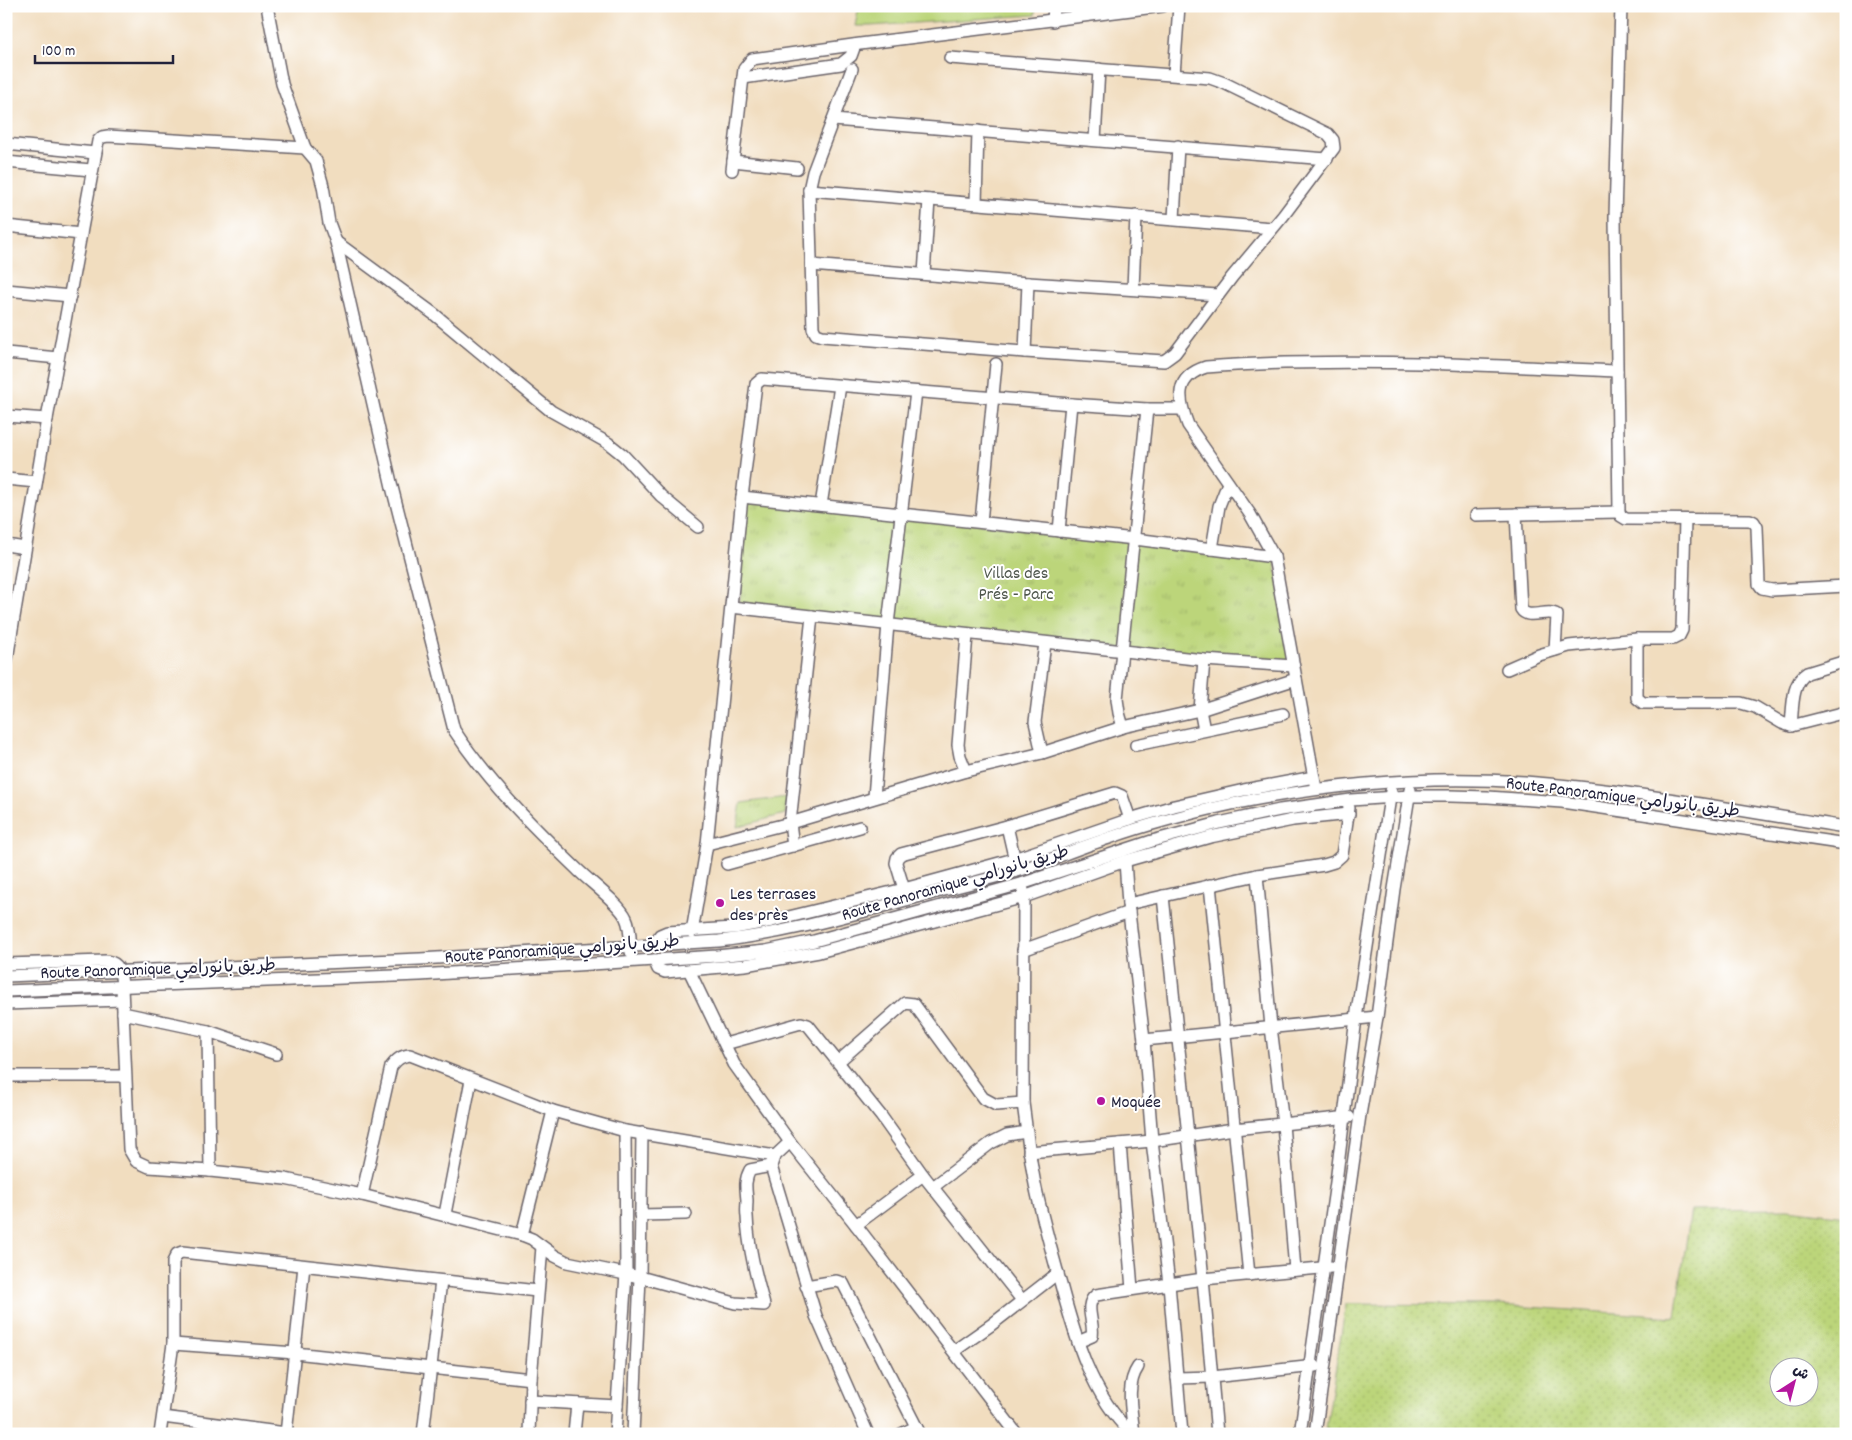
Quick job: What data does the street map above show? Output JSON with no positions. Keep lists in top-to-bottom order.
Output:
{
  "streets": {
    "street": ["Route Panoramique طريق بانورامي"]
  },
  "parks": ["Villas des Prés - Parc"],
  "places": ["Les terrases des près", "Moquée"],
  "scale_bar": "100 m",
  "north": "top right"
}
